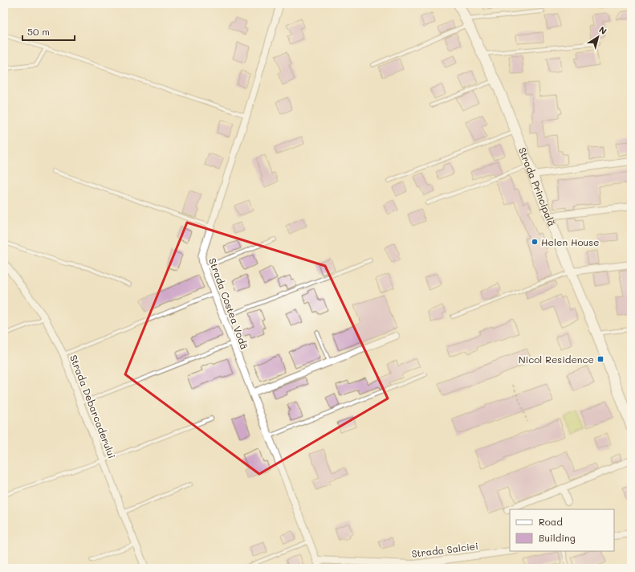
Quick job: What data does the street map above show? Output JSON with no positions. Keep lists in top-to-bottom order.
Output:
{
  "streets": {
    "street": [
      "Strada Principală",
      "Strada Costea Vodă",
      "Strada Debarcaderului",
      "Strada Salciei"
    ]
  },
  "crossings": [
    ["Strada Costea Vodă", "Strada Salciei"]
  ],
  "places": {
    "other": ["Helen House"],
    "transit": ["Nicol Residence"]
  },
  "legend": ["Road", "Building"],
  "scale_bar": "50 m",
  "north": "top right"
}
